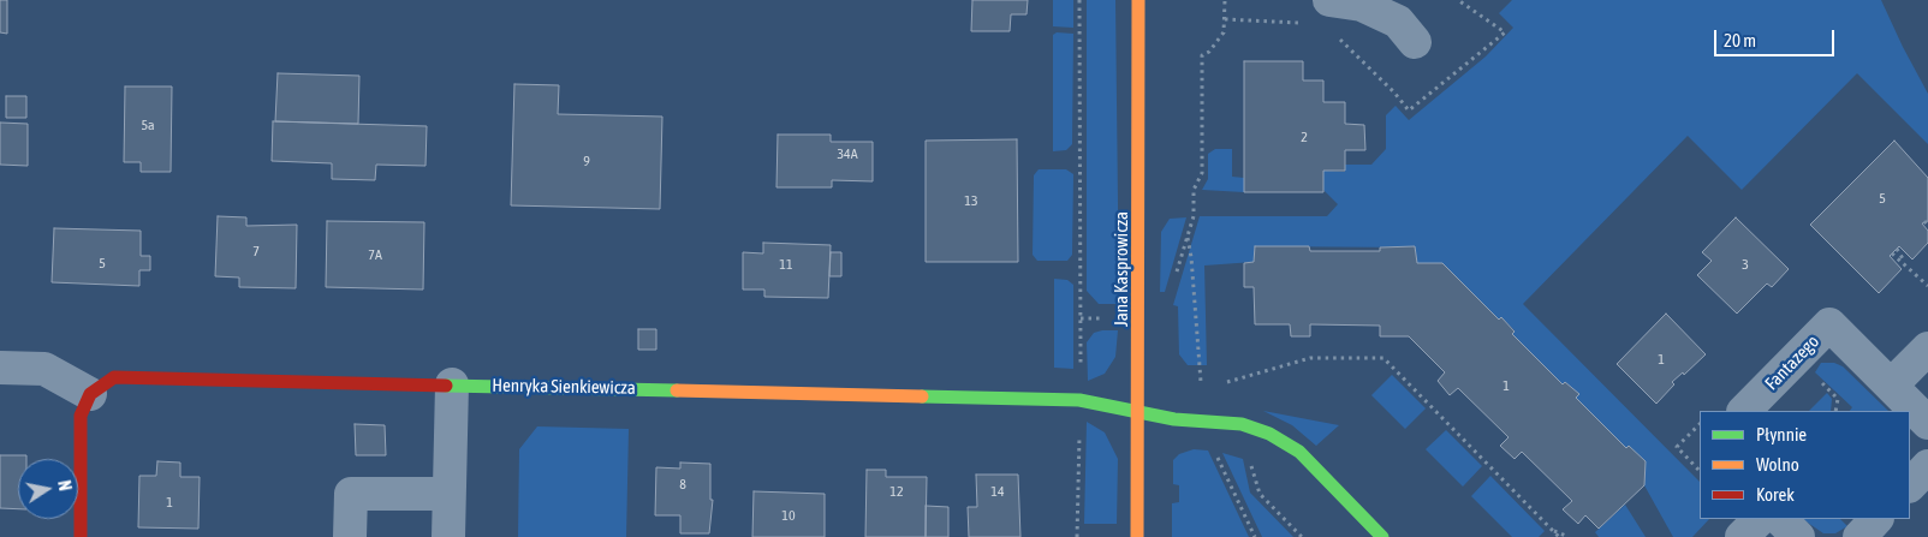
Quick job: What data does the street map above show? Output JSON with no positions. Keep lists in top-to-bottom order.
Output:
{
  "streets": {
    "street": ["Jana Kasprowicza", "Fantazego", "Henryka Sienkiewicza"]
  },
  "crossings": [
    ["Jana Kasprowicza", "Henryka Sienkiewicza"]
  ],
  "house_numbers": [
    "5a",
    "2",
    "34A",
    "9",
    "5",
    "13",
    "7",
    "7A",
    "5",
    "11",
    "3",
    "1",
    "1",
    "8",
    "12",
    "14",
    "1",
    "10"
  ],
  "legend": ["Płynnie", "Wolno", "Korek"],
  "scale_bar": "20 m",
  "north": "right"
}
